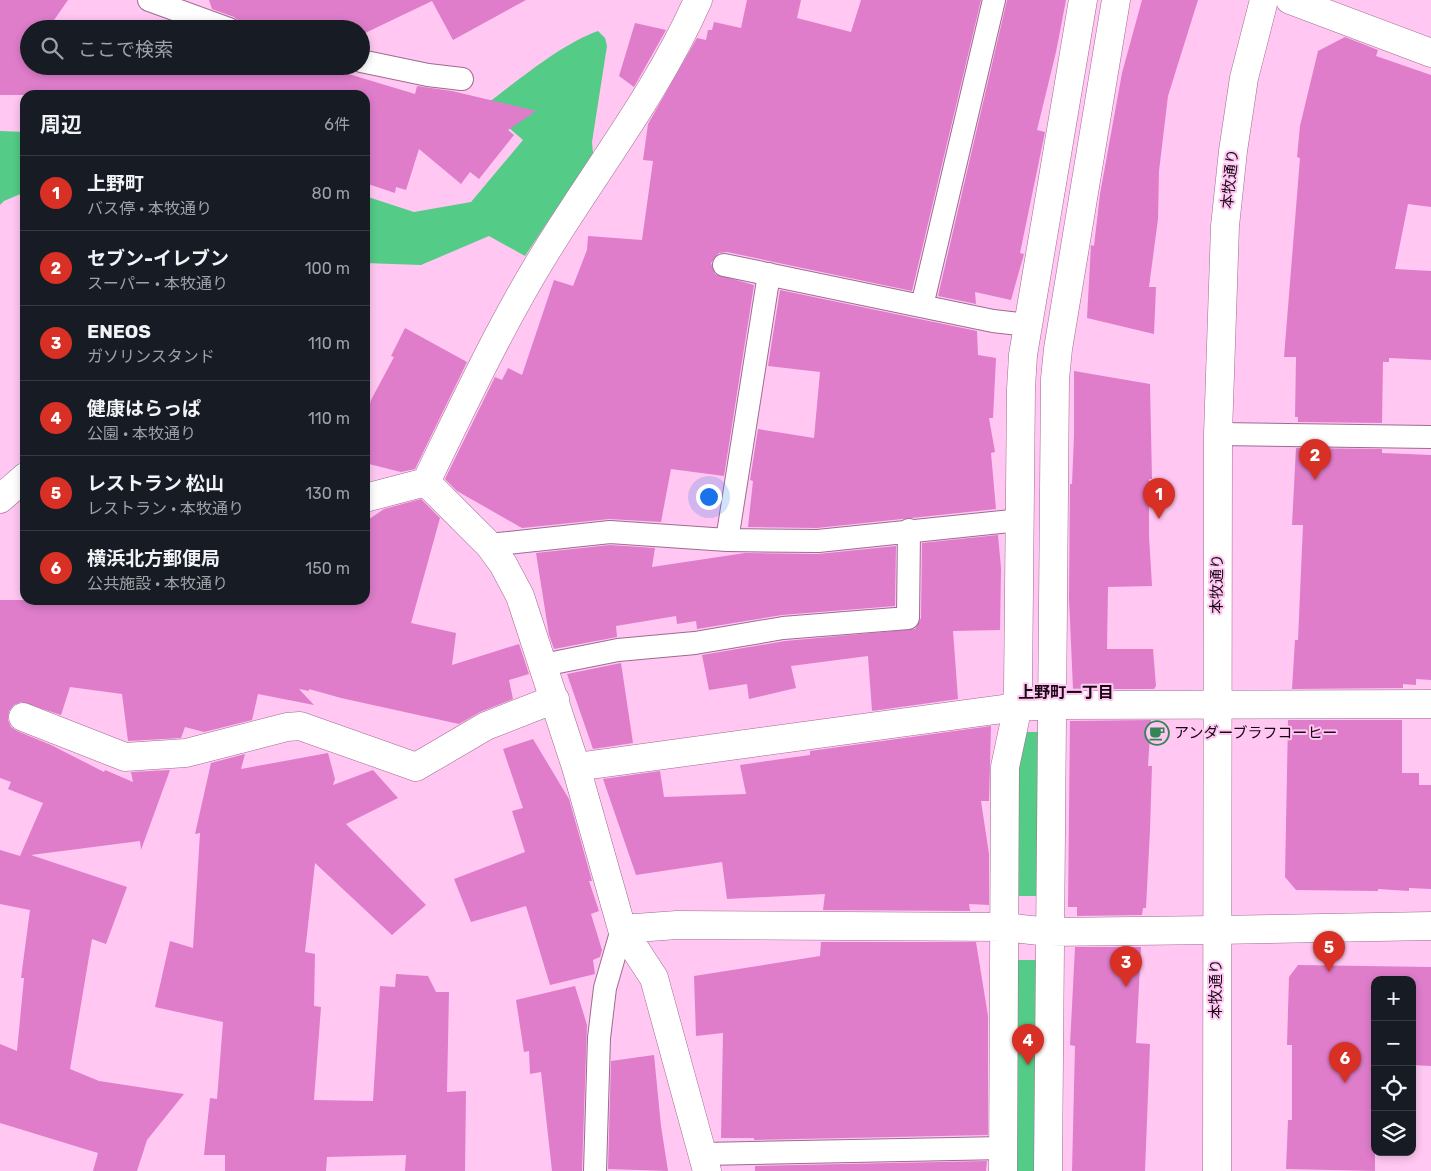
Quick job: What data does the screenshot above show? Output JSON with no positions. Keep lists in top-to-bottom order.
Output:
{
  "streets": {
    "street": ["本牧通り"]
  },
  "districts": ["上野町一丁目"],
  "places": {
    "cafe": ["アンダーブラフコーヒー"]
  },
  "page": {
    "search": "ここで検索",
    "heading": ["周辺", "6件"],
    "list": [
      {
        "mark": "1",
        "name": "上野町",
        "note": "バス停 · 本牧通り",
        "value": "80 m"
      },
      {
        "mark": "2",
        "name": "セブン-イレブン",
        "note": "スーパー · 本牧通り",
        "value": "100 m"
      },
      {
        "mark": "3",
        "name": "ENEOS",
        "note": "ガソリンスタンド",
        "value": "110 m"
      },
      {
        "mark": "4",
        "name": "健康はらっぱ",
        "note": "公園 · 本牧通り",
        "value": "110 m"
      },
      {
        "mark": "5",
        "name": "レストラン 松山",
        "note": "レストラン · 本牧通り",
        "value": "130 m"
      },
      {
        "mark": "6",
        "name": "横浜北方郵便局",
        "note": "公共施設 · 本牧通り",
        "value": "150 m"
      }
    ],
    "pins": [
      "2",
      "1",
      "5",
      "3",
      "4",
      "6"
    ],
    "map_buttons": ["+", "−"]
  }
}
